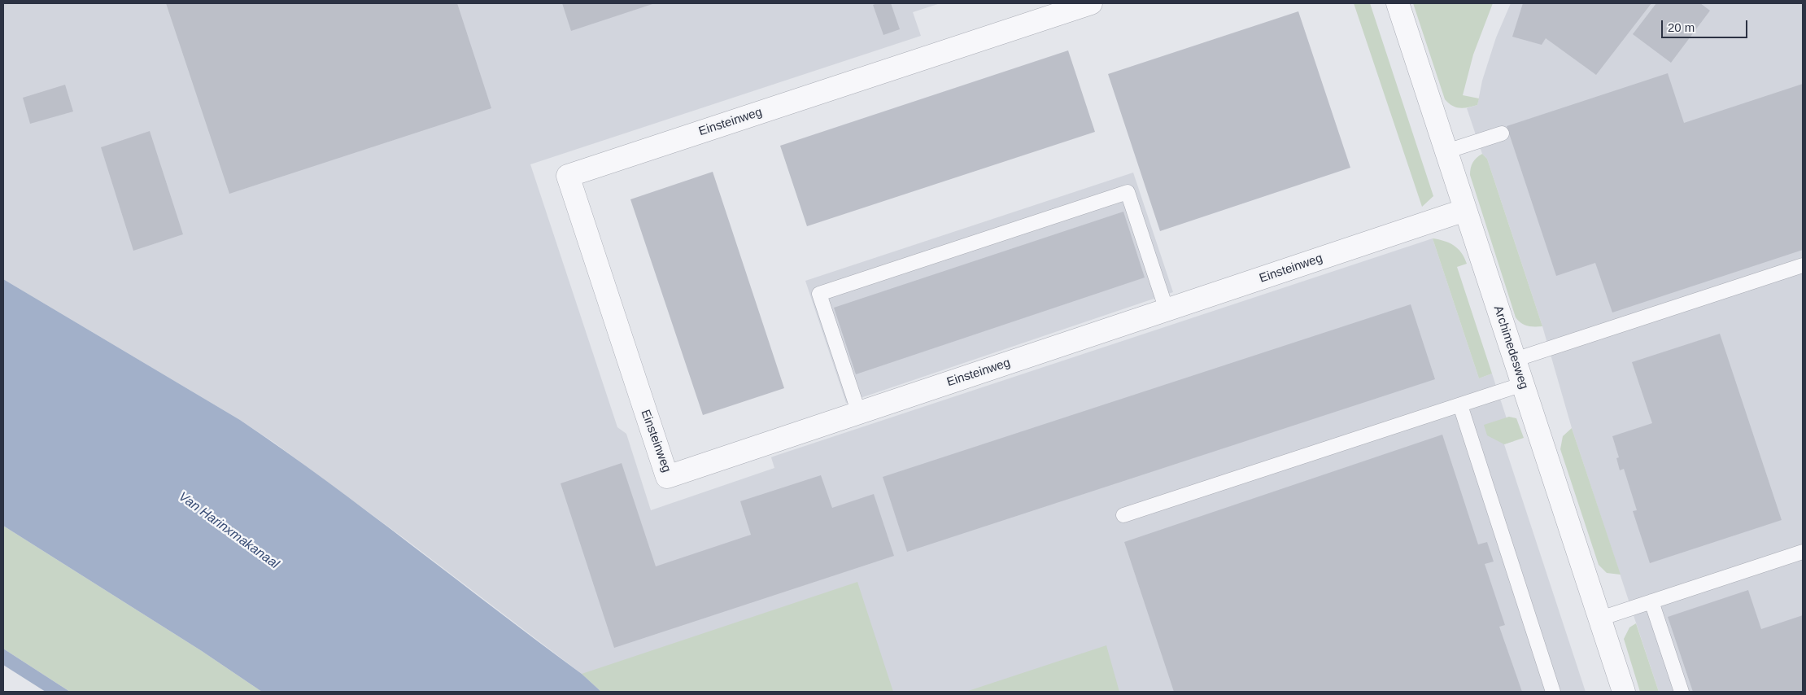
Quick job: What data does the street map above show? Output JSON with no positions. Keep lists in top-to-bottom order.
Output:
{
  "streets": {
    "street": ["Einsteinweg", "Archimedesweg"]
  },
  "crossings": [
    ["Einsteinweg", "Archimedesweg"]
  ],
  "water": ["Van Harinxmakanaal"],
  "scale_bar": "20 m"
}
